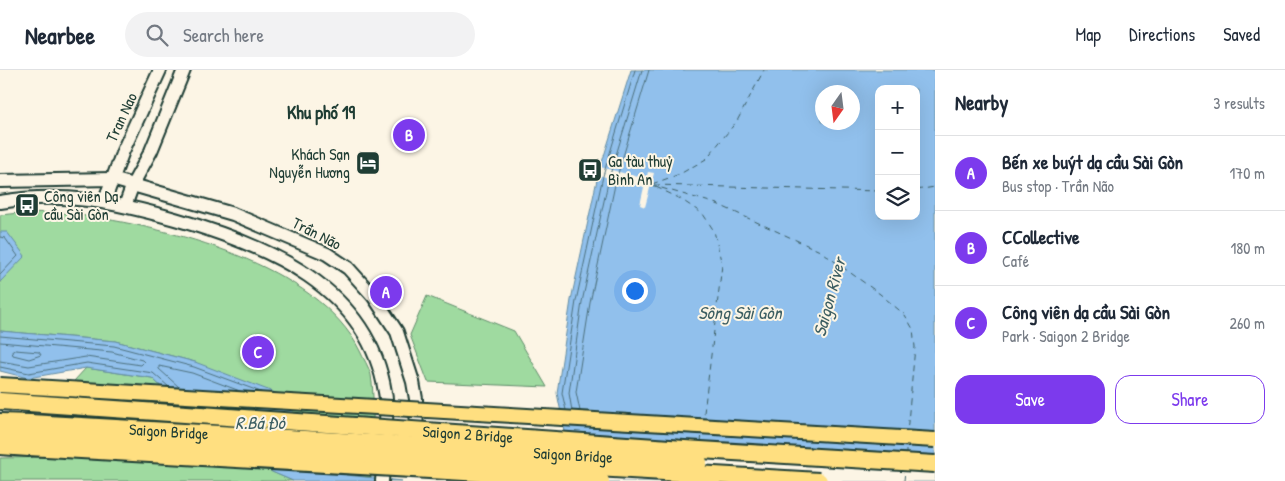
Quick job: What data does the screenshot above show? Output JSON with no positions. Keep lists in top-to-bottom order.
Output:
{
  "streets": {
    "highway": ["Saigon Bridge", "Saigon 2 Bridge"],
    "main road": ["Tran Nao", "Trần Não"]
  },
  "crossings": [
    ["Tran Nao", "Trần Não"]
  ],
  "districts": ["Khu phố 19"],
  "water": ["Saigon River", "Sông Sài Gòn", "R.Bá Đỏ"],
  "places": {
    "hotel": ["Khách Sạn Nguyễn Hương"],
    "bus stop": ["Ga tàu thuỷ Bình An", "Công viên Dạ cầu Sài Gòn"]
  },
  "north": "bottom",
  "page": {
    "header": "Nearbee",
    "search": "Search here",
    "nav": ["Map", "Directions", "Saved"],
    "heading": ["Nearby", "3 results"],
    "map_buttons": ["+", "−"],
    "pins": ["B", "A", "C"],
    "list": [
      {
        "mark": "A",
        "name": "Bến xe buýt dạ cầu Sài Gòn",
        "note": "Bus stop · Trần Não",
        "value": "170 m"
      },
      {
        "mark": "B",
        "name": "CCollective",
        "note": "Café",
        "value": "180 m"
      },
      {
        "mark": "C",
        "name": "Công viên dạ cầu Sài Gòn",
        "note": "Park · Saigon 2 Bridge",
        "value": "260 m"
      }
    ],
    "buttons": ["Save", "Share"]
  }
}
